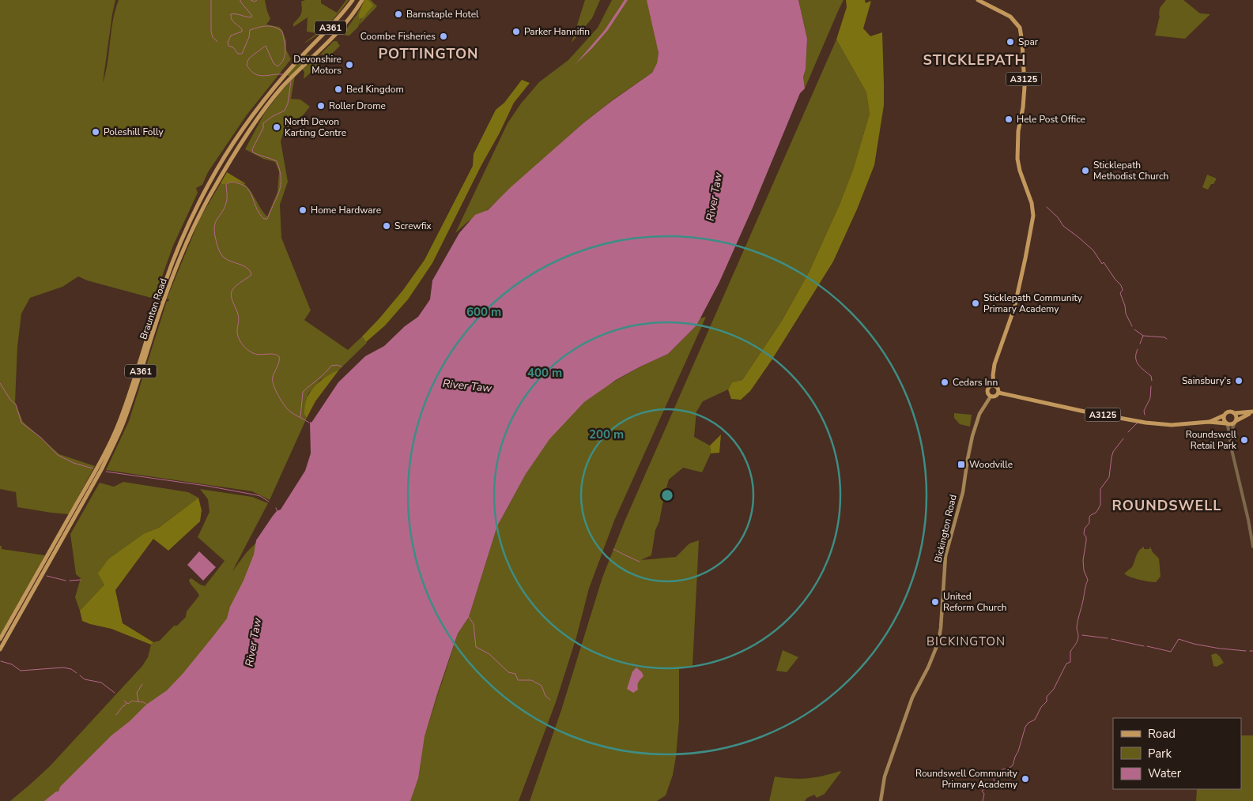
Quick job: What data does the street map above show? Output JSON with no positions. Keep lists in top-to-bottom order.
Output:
{
  "streets": {
    "main road": [
      "A361",
      "A3125",
      "Braunton Road",
      "Bickington Road"
    ]
  },
  "crossings": [
    ["A3125", "Bickington Road"]
  ],
  "districts": [
    "POTTINGTON",
    "STICKLEPATH",
    "ROUNDSWELL",
    "BICKINGTON"
  ],
  "water": ["River Taw"],
  "places": {
    "other": [
      "Barnstaple Hotel",
      "Parker Hannifin",
      "Coombe Fisheries",
      "Spar",
      "Devonshire Motors",
      "Bed Kingdom",
      "Roller Drome",
      "Hele Post Office",
      "North Devon Karting Centre",
      "Poleshill Folly",
      "Sticklepath Methodist Church",
      "Home Hardware",
      "Screwfix",
      "Sticklepath Community Primary Academy",
      "Sainsbury's",
      "Cedars Inn",
      "Roundswell Retail Park",
      "United Reform Church",
      "Roundswell Community Primary Academy"
    ],
    "transit": ["Woodville"]
  },
  "legend": ["Road", "Park", "Water"],
  "rings": ["600 m", "400 m", "200 m"]
}
